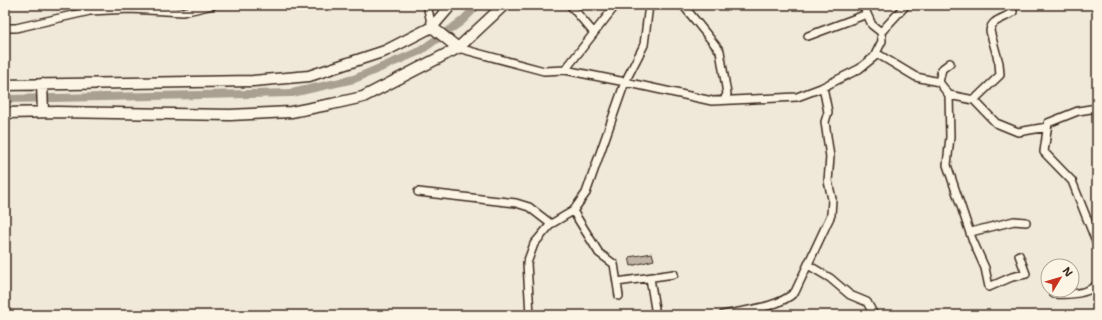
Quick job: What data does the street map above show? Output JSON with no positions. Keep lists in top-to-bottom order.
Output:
{
  "north": "top right"
}
